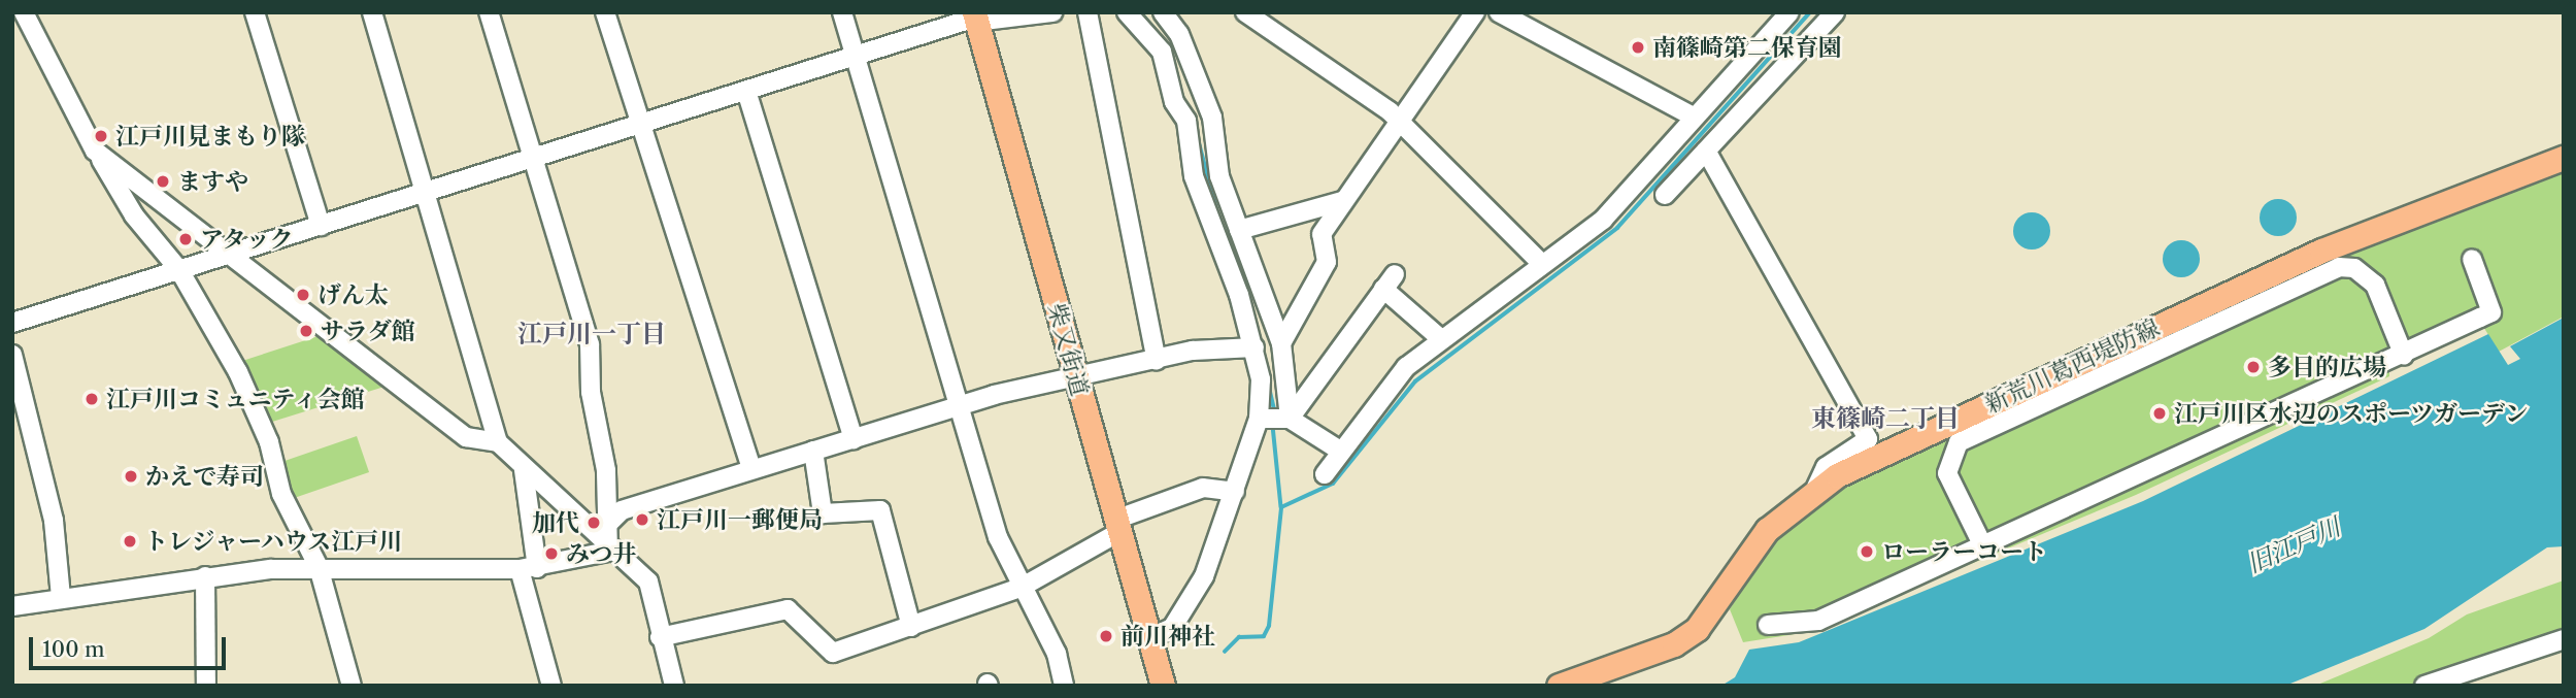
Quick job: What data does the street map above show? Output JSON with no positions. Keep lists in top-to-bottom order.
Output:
{
  "streets": {
    "main road": ["柴又街道", "新荒川葛西堤防線"]
  },
  "districts": ["江戸川一丁目", "東篠崎二丁目"],
  "water": ["旧江戸川"],
  "places": [
    "南篠崎第二保育園",
    "江戸川見まもり隊",
    "ますや",
    "アタック",
    "げん太",
    "サラダ館",
    "多目的広場",
    "江戸川コミュニティ会館",
    "江戸川区水辺のスポーツガーデン",
    "かえで寿司",
    "江戸川一郵便局",
    "加代",
    "トレジャーハウス江戸川",
    "ローラーコート",
    "みつ井",
    "前川神社"
  ],
  "scale_bar": "100 m"
}
